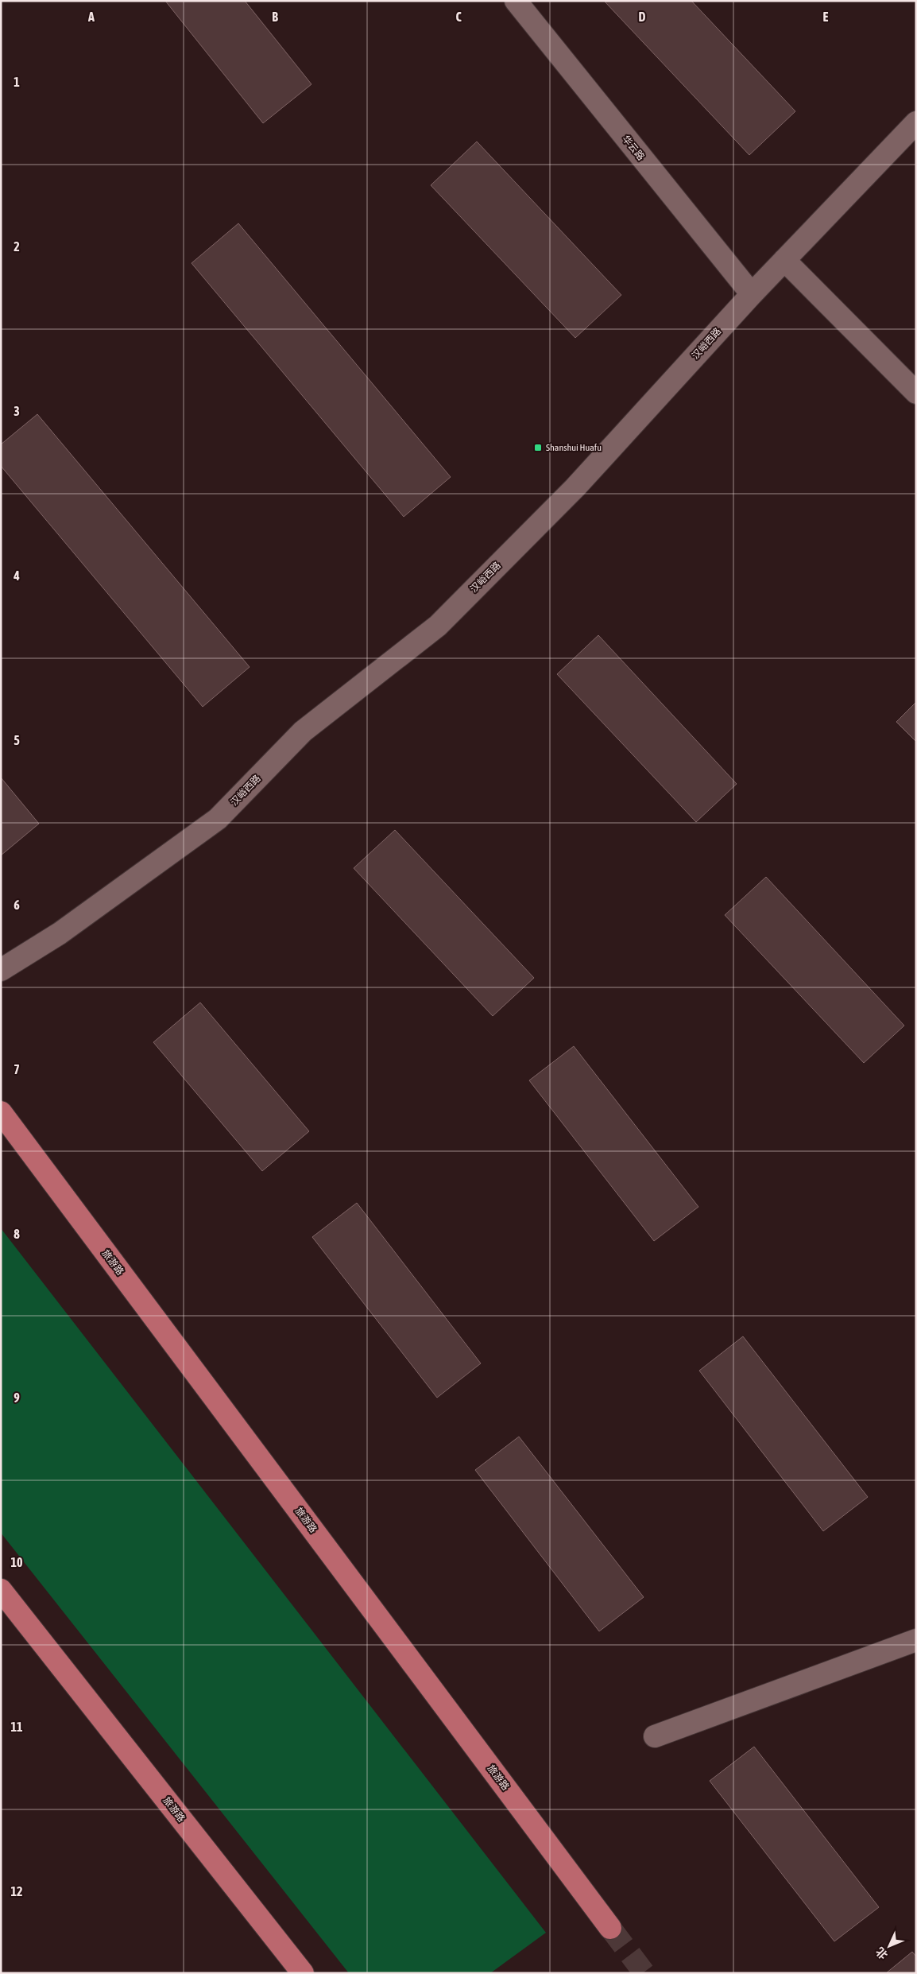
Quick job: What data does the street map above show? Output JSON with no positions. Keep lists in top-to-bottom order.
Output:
{
  "streets": {
    "main road": ["旅游路"],
    "street": ["华云路", "汉峪西路"]
  },
  "crossings": [
    ["华云路", "汉峪西路"]
  ],
  "places": {
    "transit": ["Shanshui Huafu"]
  },
  "north": "bottom left",
  "grid": {
    "columns": [
      "A",
      "B",
      "C",
      "D",
      "E"
    ],
    "rows": [
      "1",
      "2",
      "3",
      "4",
      "5",
      "6",
      "7",
      "8",
      "9",
      "10",
      "11",
      "12"
    ]
  }
}
